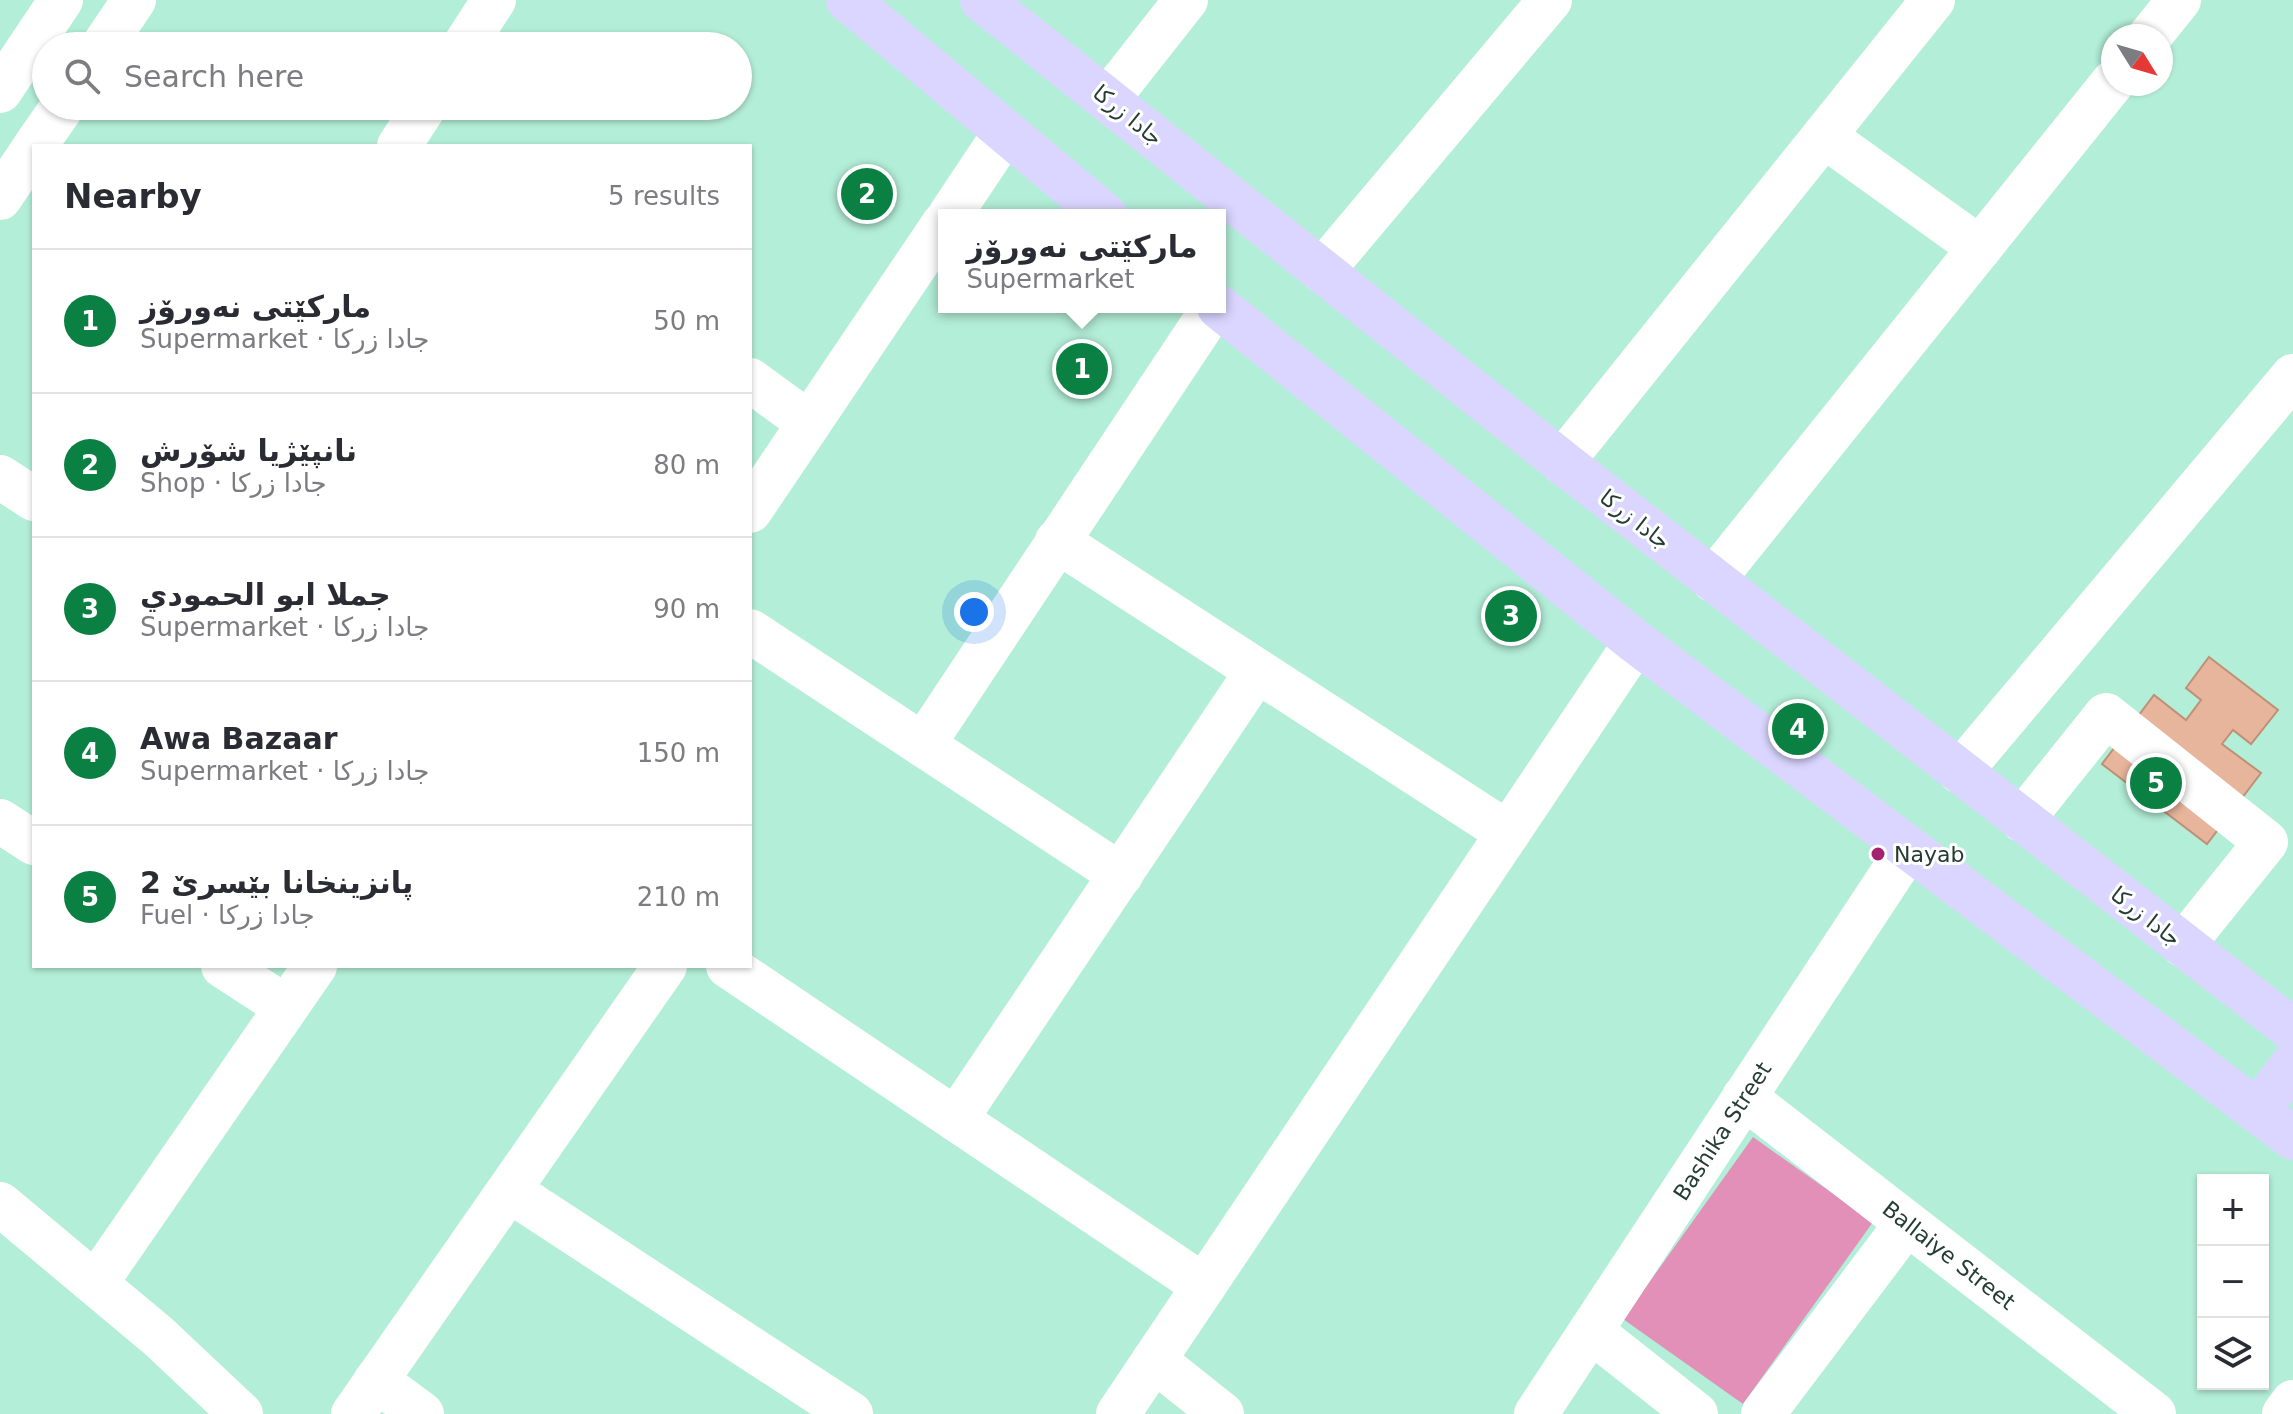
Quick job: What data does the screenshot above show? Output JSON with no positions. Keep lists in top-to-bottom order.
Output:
{
  "streets": {
    "main road": ["جادا زرکا"],
    "street": ["Bashika Street", "Ballaiye Street"]
  },
  "crossings": [
    ["Bashika Street", "Ballaiye Street"]
  ],
  "places": ["Nayab"],
  "north": "bottom right",
  "page": {
    "search": "Search here",
    "heading": ["Nearby", "5 results"],
    "pins": [
      "2",
      "1",
      "3",
      "4",
      "5"
    ],
    "popup": ["مارکێتی نەورۆز", "Supermarket"],
    "list": [
      {
        "mark": "1",
        "name": "مارکێتی نەورۆز",
        "note": "Supermarket · جادا زرکا",
        "value": "50 m"
      },
      {
        "mark": "2",
        "name": "نانپێژیا شۆرش",
        "note": "Shop · جادا زرکا",
        "value": "80 m"
      },
      {
        "mark": "3",
        "name": "جملا ابو الحمودي",
        "note": "Supermarket · جادا زرکا",
        "value": "90 m"
      },
      {
        "mark": "4",
        "name": "Awa Bazaar",
        "note": "Supermarket · جادا زرکا",
        "value": "150 m"
      },
      {
        "mark": "5",
        "name": "پانزینخانا بێسرێ 2",
        "note": "Fuel · جادا زرکا",
        "value": "210 m"
      }
    ],
    "map_buttons": ["+", "−"]
  }
}
